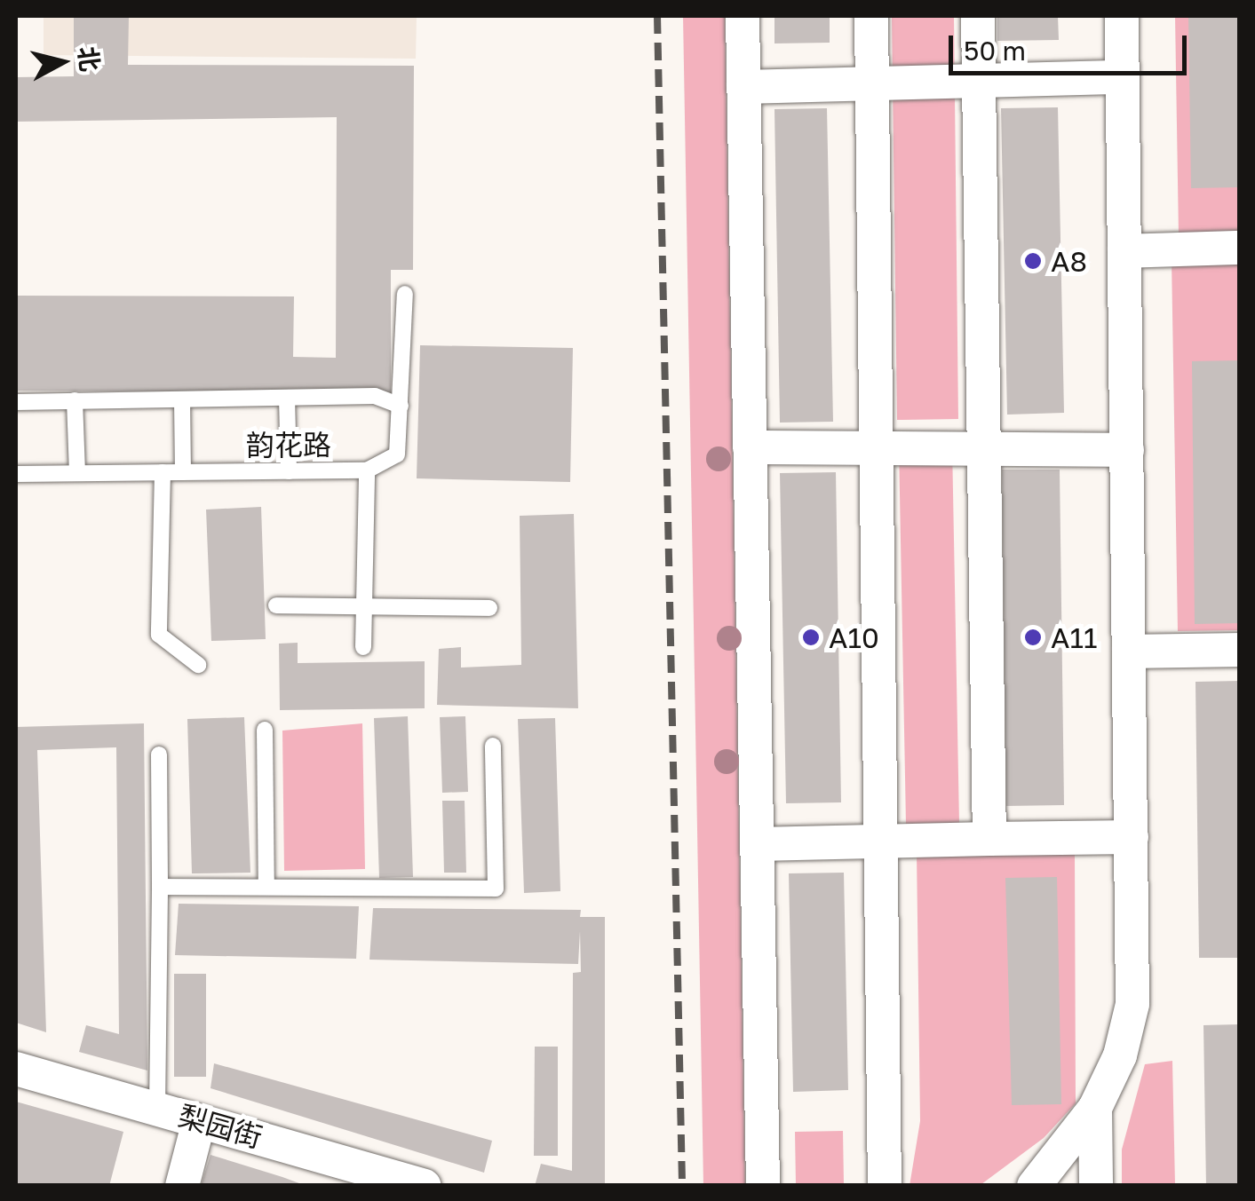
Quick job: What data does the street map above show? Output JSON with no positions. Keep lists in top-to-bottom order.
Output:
{
  "streets": {
    "street": ["梨园街"],
    "lane": ["韵花路"]
  },
  "places": ["A8", "A10", "A11"],
  "scale_bar": "50 m",
  "north": "right"
}
